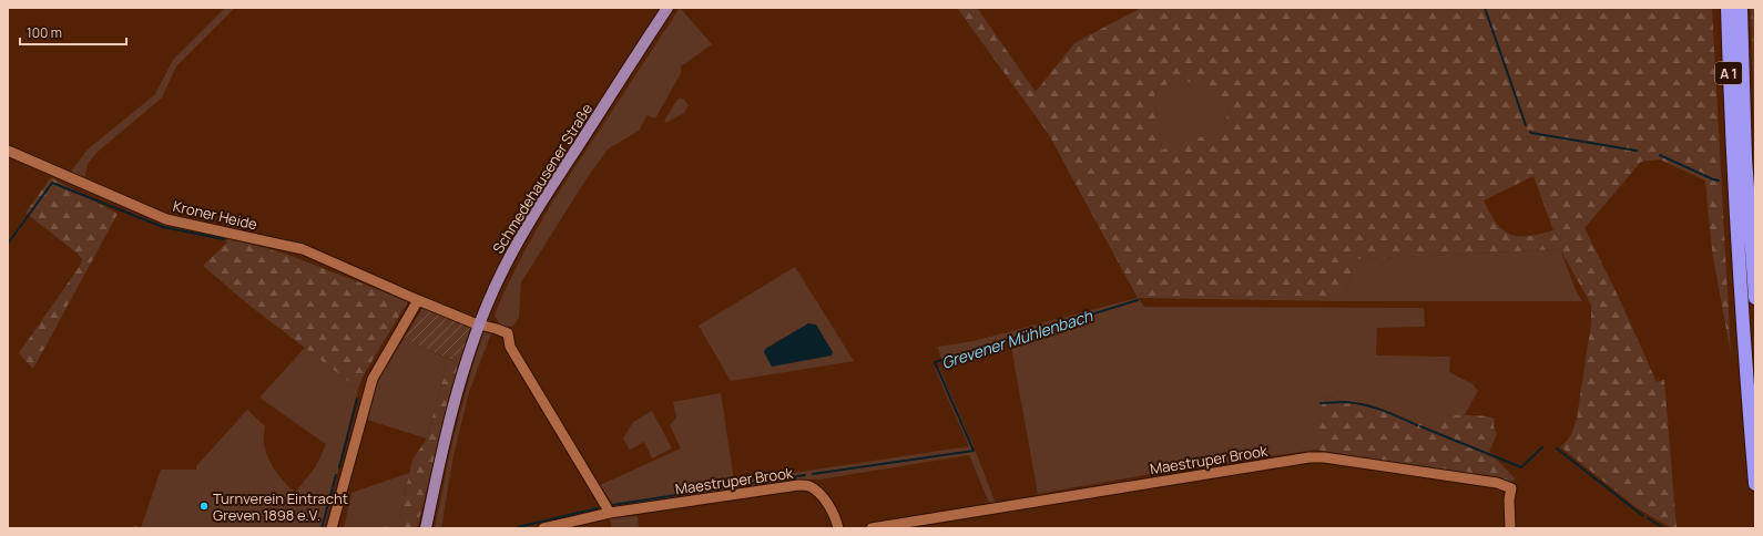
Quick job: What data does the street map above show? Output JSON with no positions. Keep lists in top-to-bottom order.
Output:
{
  "streets": {
    "highway": ["A 1"],
    "main road": ["Schmedehausener Straße"],
    "street": ["Kroner Heide", "Maestruper Brook"]
  },
  "crossings": [
    ["Schmedehausener Straße", "Kroner Heide"]
  ],
  "water": ["Grevener Mühlenbach"],
  "places": ["Turnverein Eintracht Greven 1898 e.V."],
  "scale_bar": "100 m"
}
